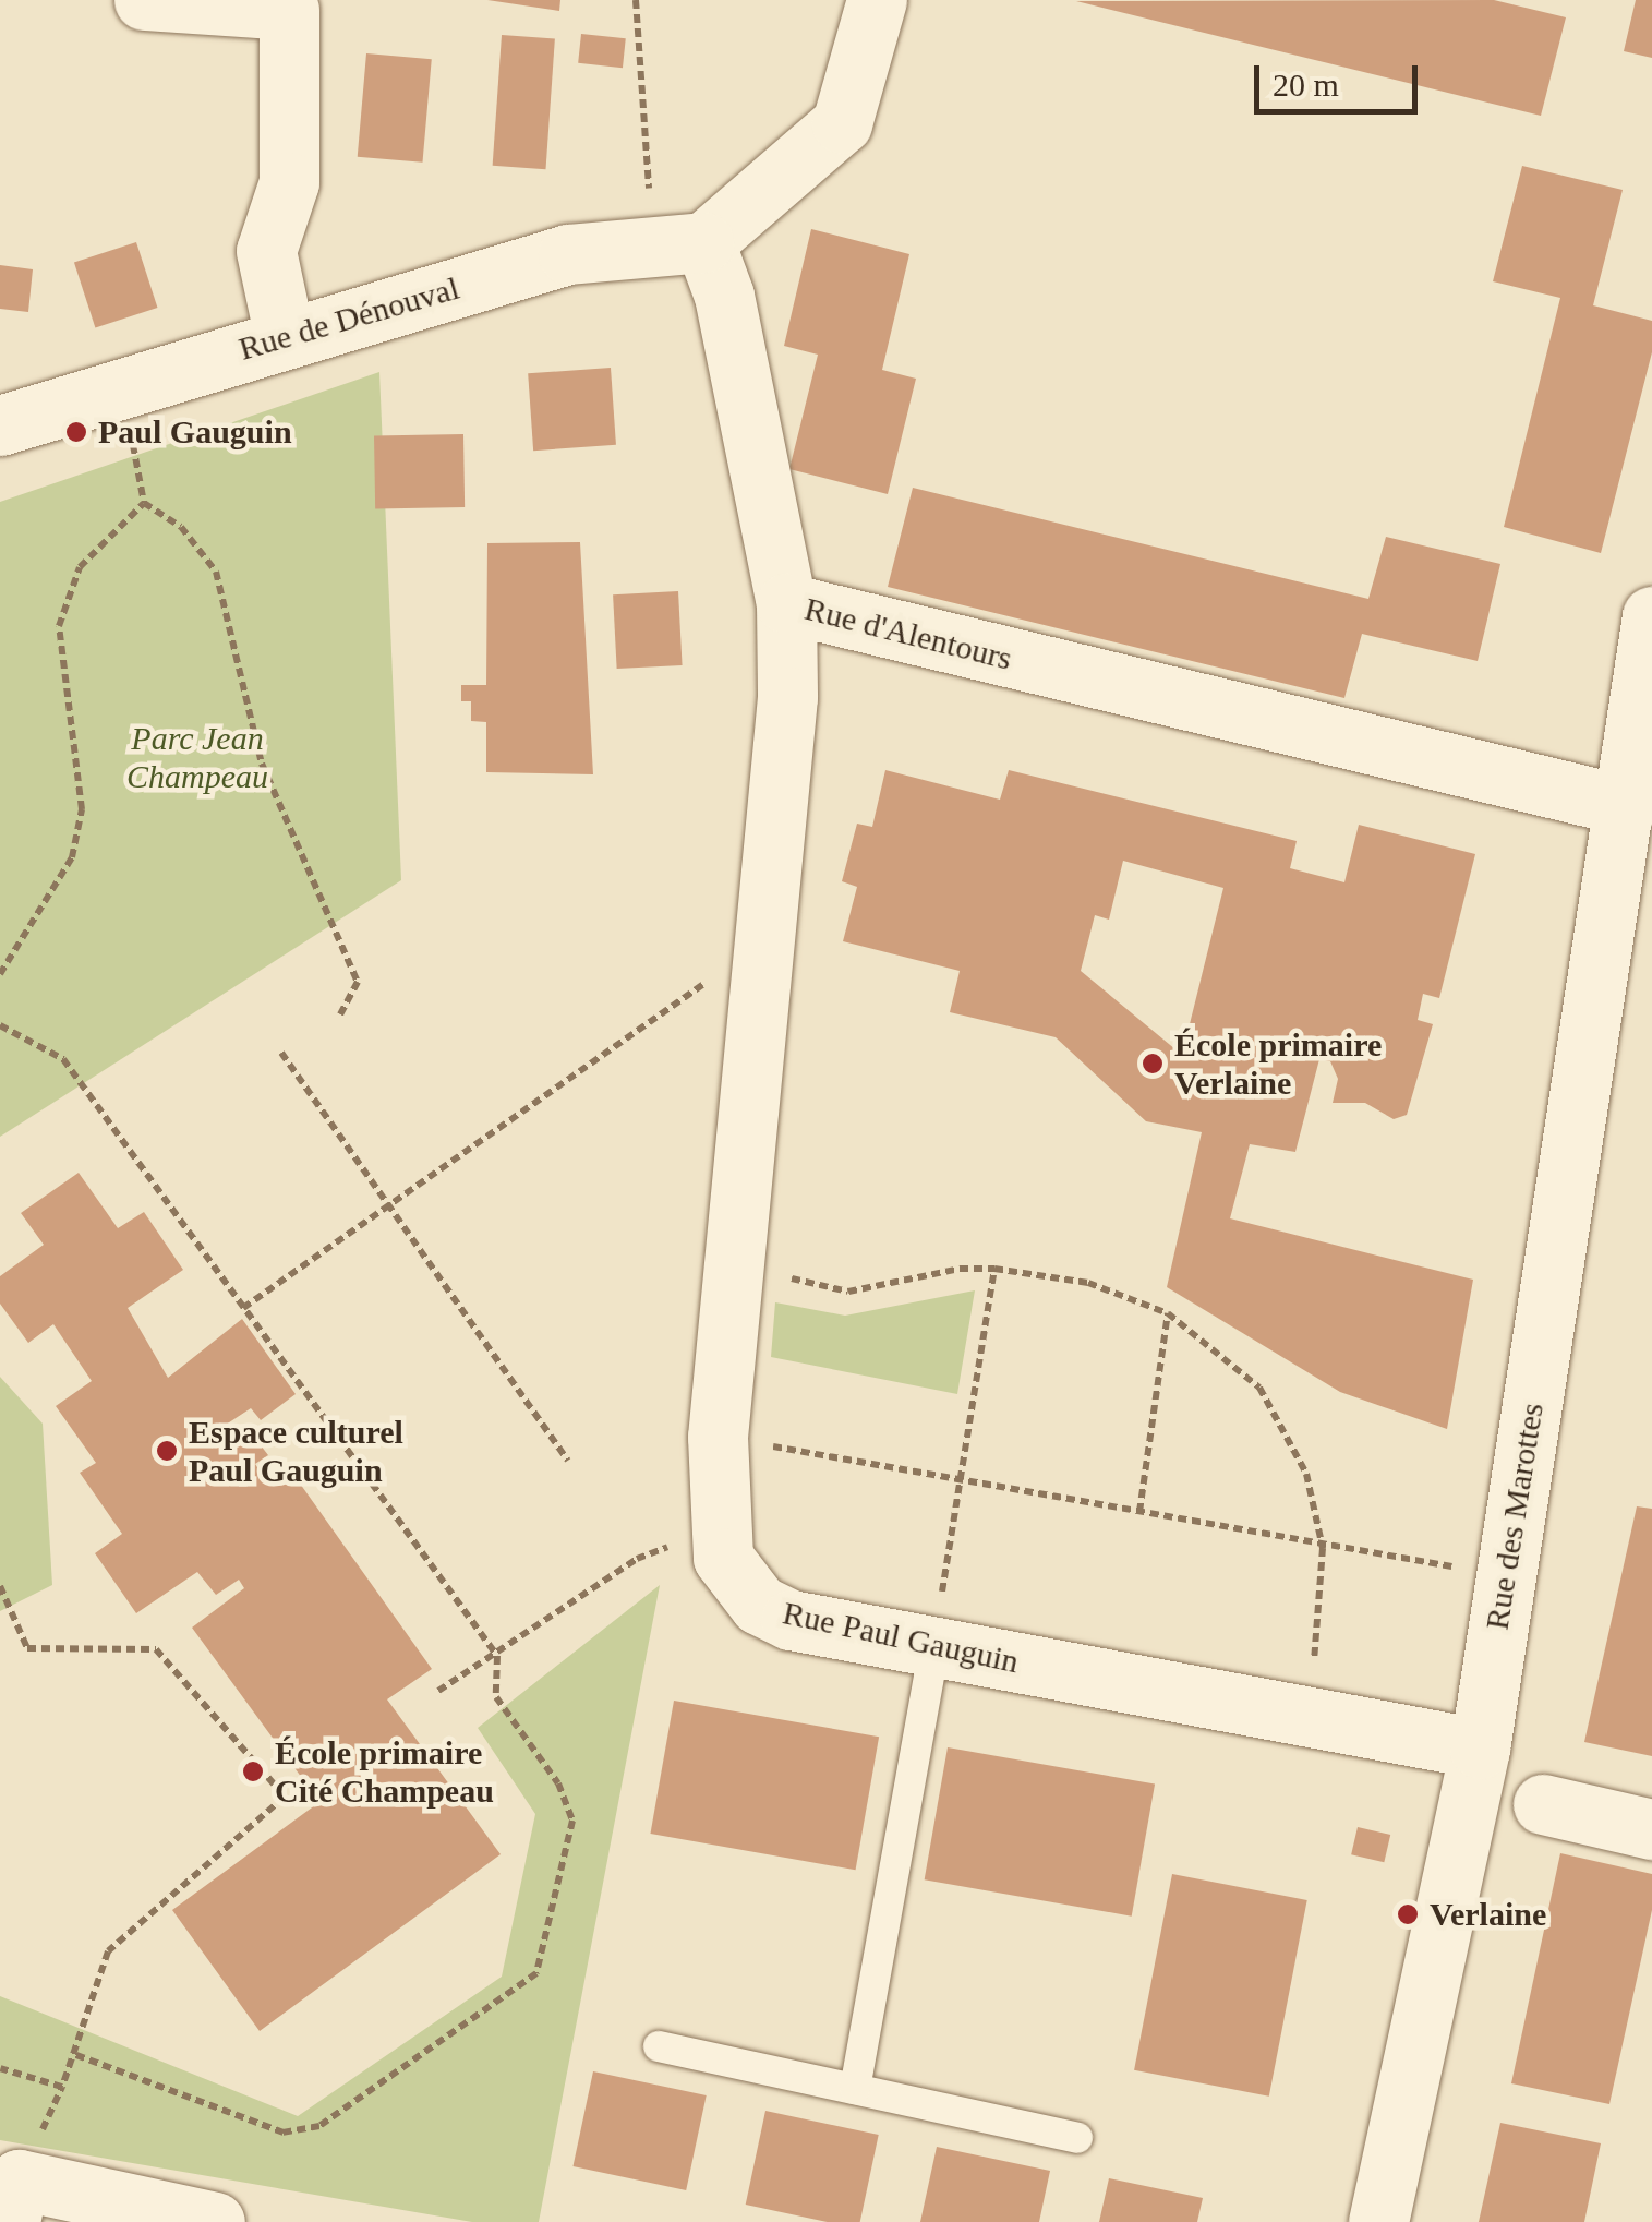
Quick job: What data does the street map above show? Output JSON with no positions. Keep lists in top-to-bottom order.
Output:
{
  "streets": {
    "street": [
      "Rue de Dénouval",
      "Rue d'Alentours",
      "Rue des Marottes",
      "Rue Paul Gauguin"
    ]
  },
  "crossings": [
    ["Rue de Dénouval", "Rue d'Alentours"],
    ["Rue d'Alentours", "Rue des Marottes"],
    ["Rue d'Alentours", "Rue Paul Gauguin"],
    ["Rue des Marottes", "Rue Paul Gauguin"]
  ],
  "parks": ["Parc Jean Champeau"],
  "places": [
    "Paul Gauguin",
    "École primaire Verlaine",
    "Espace culturel Paul Gauguin",
    "École primaire Cité Champeau",
    "Verlaine"
  ],
  "scale_bar": "20 m"
}
